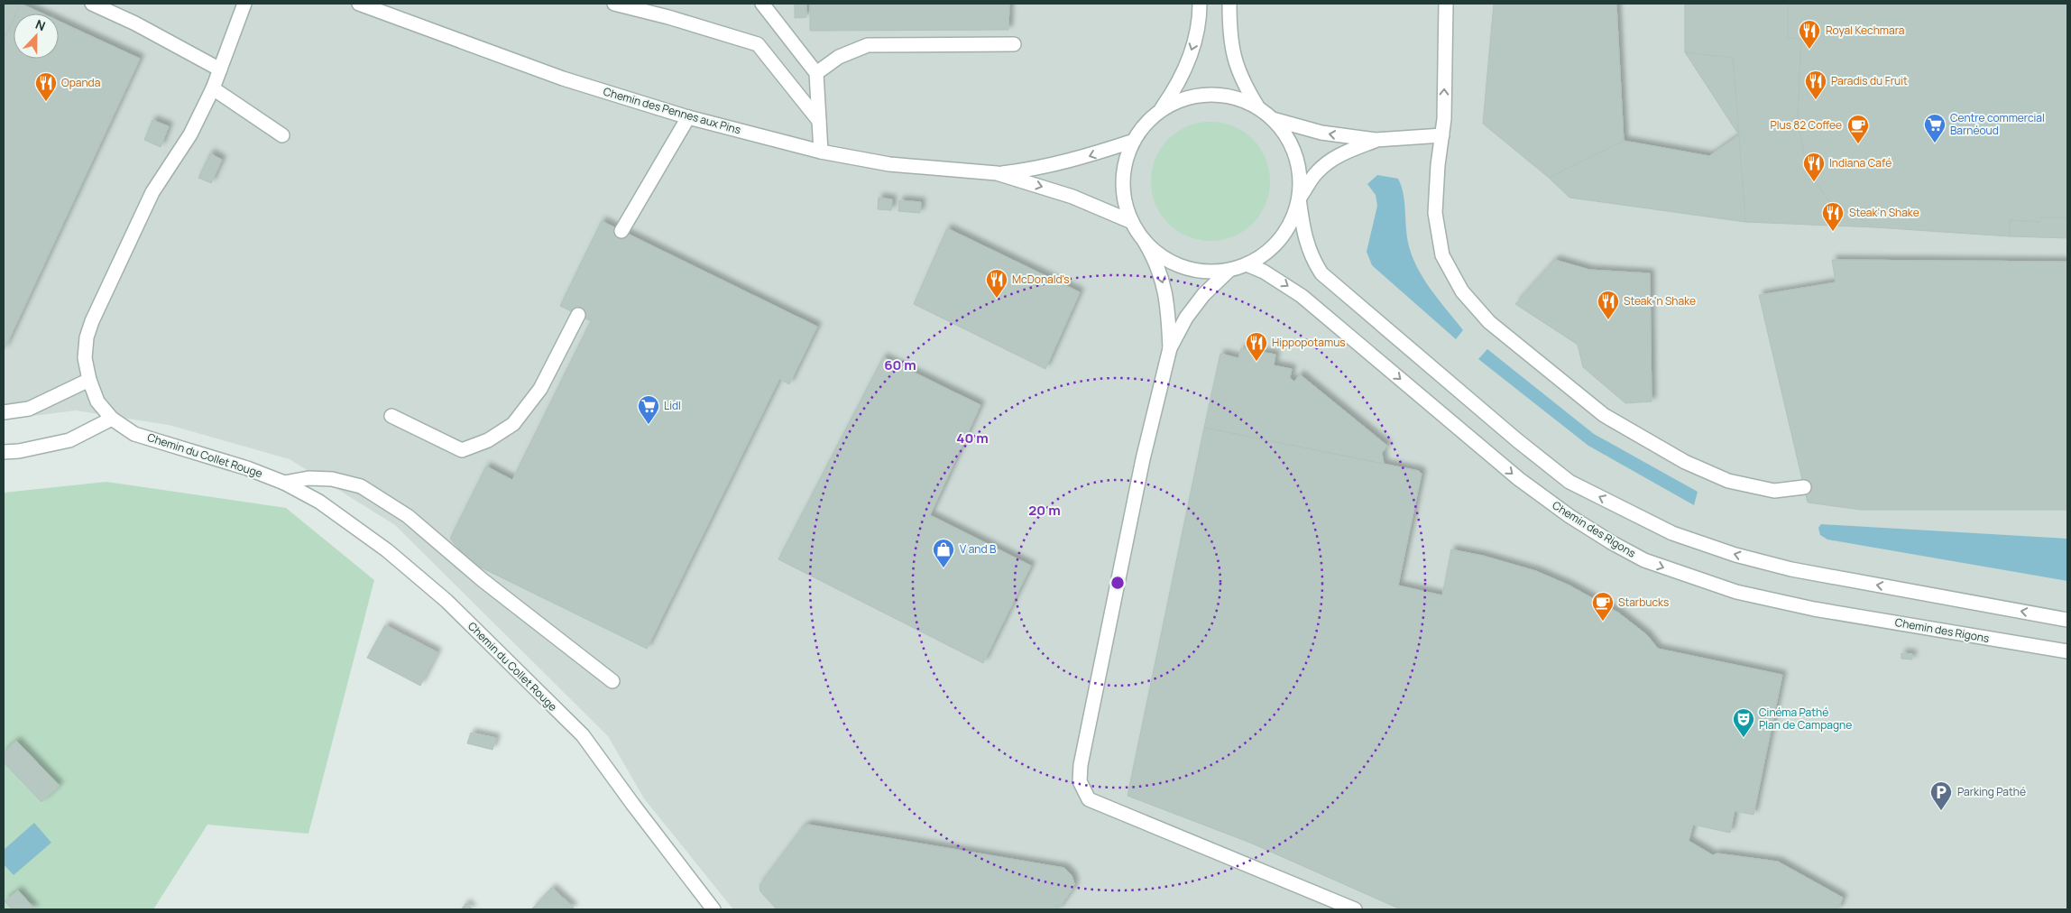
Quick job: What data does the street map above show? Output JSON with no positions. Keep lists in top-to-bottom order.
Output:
{
  "streets": {
    "street": ["Chemin des Pennes aux Pins", "Chemin du Collet Rouge", "Chemin des Rigons"]
  },
  "places": {
    "restaurant": [
      "Royal Kechmara",
      "Paradis du Fruit",
      "Opanda",
      "Indiana Café",
      "Steak‘n Shake",
      "McDonald's",
      "Steak 'n Shake",
      "Hippopotamus"
    ],
    "supermarket": ["Centre commercial Barnéoud", "Lidl"],
    "cafe": ["Plus 82 Coffee", "Starbucks"],
    "shop": ["V and B"],
    "theatre": ["Cinéma Pathé Plan de Campagne"],
    "parking": ["Parking Pathé"]
  },
  "north": "top",
  "rings": ["60 m", "40 m", "20 m"]
}
